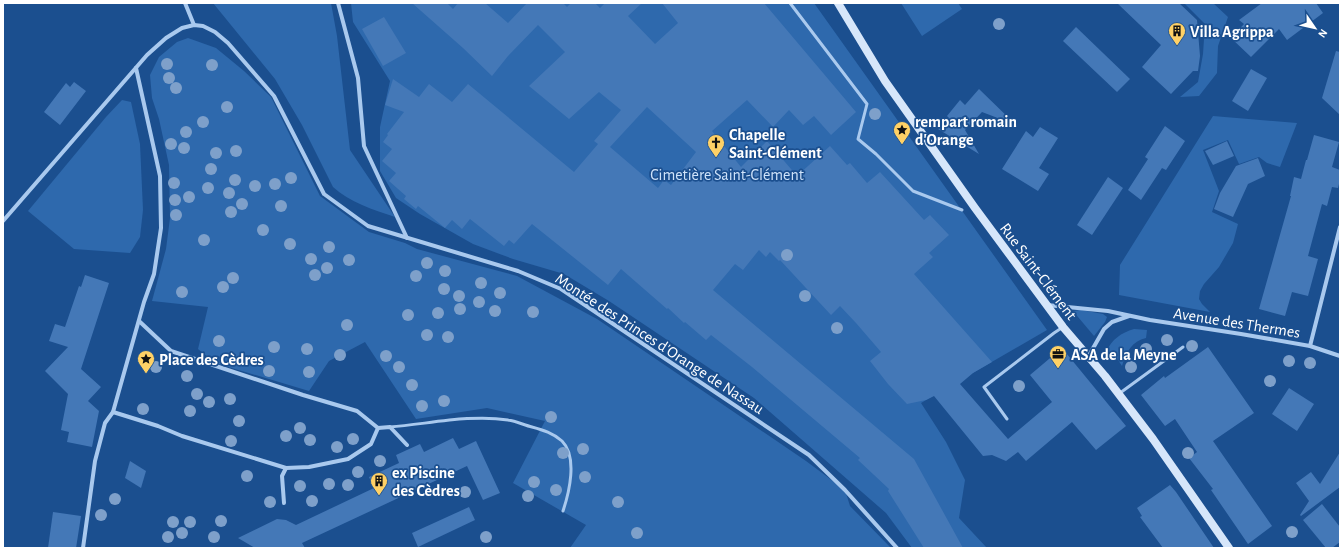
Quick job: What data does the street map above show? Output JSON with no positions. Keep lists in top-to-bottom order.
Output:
{
  "streets": {
    "main road": ["Rue Saint-Clément"],
    "street": ["Avenue des Thermes", "Montée des Princes d'Orange de Nassau"]
  },
  "crossings": [
    ["Rue Saint-Clément", "Avenue des Thermes"]
  ],
  "parks": ["Cimetière Saint-Clément"],
  "places": {
    "building": ["Villa Agrippa", "ex Piscine des Cèdres"],
    "place": ["rempart romain d'Orange", "Place des Cèdres"],
    "church": ["Chapelle Saint-Clément"],
    "office": ["ASA de la Meyne"]
  },
  "north": "bottom right"
}
